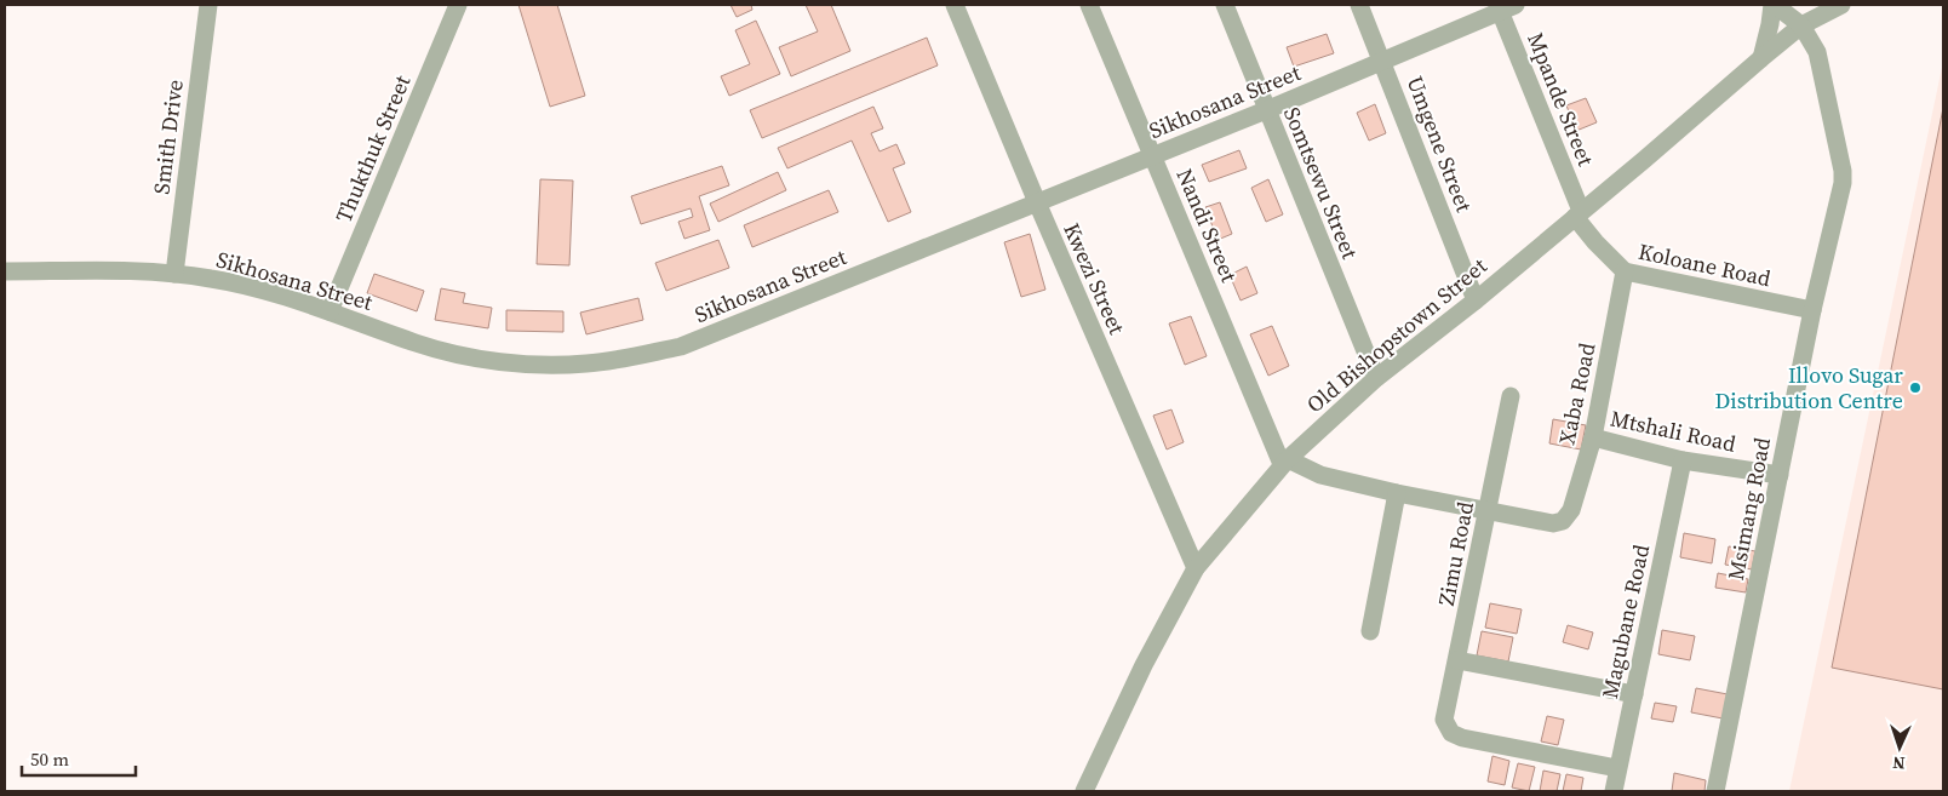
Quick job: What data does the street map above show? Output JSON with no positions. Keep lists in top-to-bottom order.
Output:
{
  "streets": {
    "street": [
      "Mpande Street",
      "Sikhosana Street",
      "Smith Drive",
      "Umgene Street",
      "Thukthuk Street",
      "Somtsewu Street",
      "Nandi Street",
      "Koloane Road",
      "Kwezi Street",
      "Old Bishopstown Street",
      "Xaba Road",
      "Mtshali Road",
      "Msimang Road",
      "Zimu Road",
      "Magubane Road"
    ]
  },
  "crossings": [
    ["Mpande Street", "Sikhosana Street"],
    ["Mpande Street", "Koloane Road"],
    ["Mpande Street", "Old Bishopstown Street"],
    ["Sikhosana Street", "Smith Drive"],
    ["Sikhosana Street", "Umgene Street"],
    ["Sikhosana Street", "Thukthuk Street"],
    ["Sikhosana Street", "Somtsewu Street"],
    ["Sikhosana Street", "Nandi Street"],
    ["Sikhosana Street", "Kwezi Street"],
    ["Umgene Street", "Old Bishopstown Street"],
    ["Somtsewu Street", "Old Bishopstown Street"],
    ["Nandi Street", "Old Bishopstown Street"],
    ["Koloane Road", "Old Bishopstown Street"],
    ["Koloane Road", "Xaba Road"],
    ["Koloane Road", "Msimang Road"],
    ["Kwezi Street", "Old Bishopstown Street"],
    ["Old Bishopstown Street", "Msimang Road"],
    ["Xaba Road", "Mtshali Road"],
    ["Xaba Road", "Zimu Road"],
    ["Mtshali Road", "Msimang Road"],
    ["Mtshali Road", "Magubane Road"],
    ["Zimu Road", "Magubane Road"]
  ],
  "places": ["Illovo Sugar Distribution Centre"],
  "scale_bar": "50 m",
  "north": "bottom"
}
